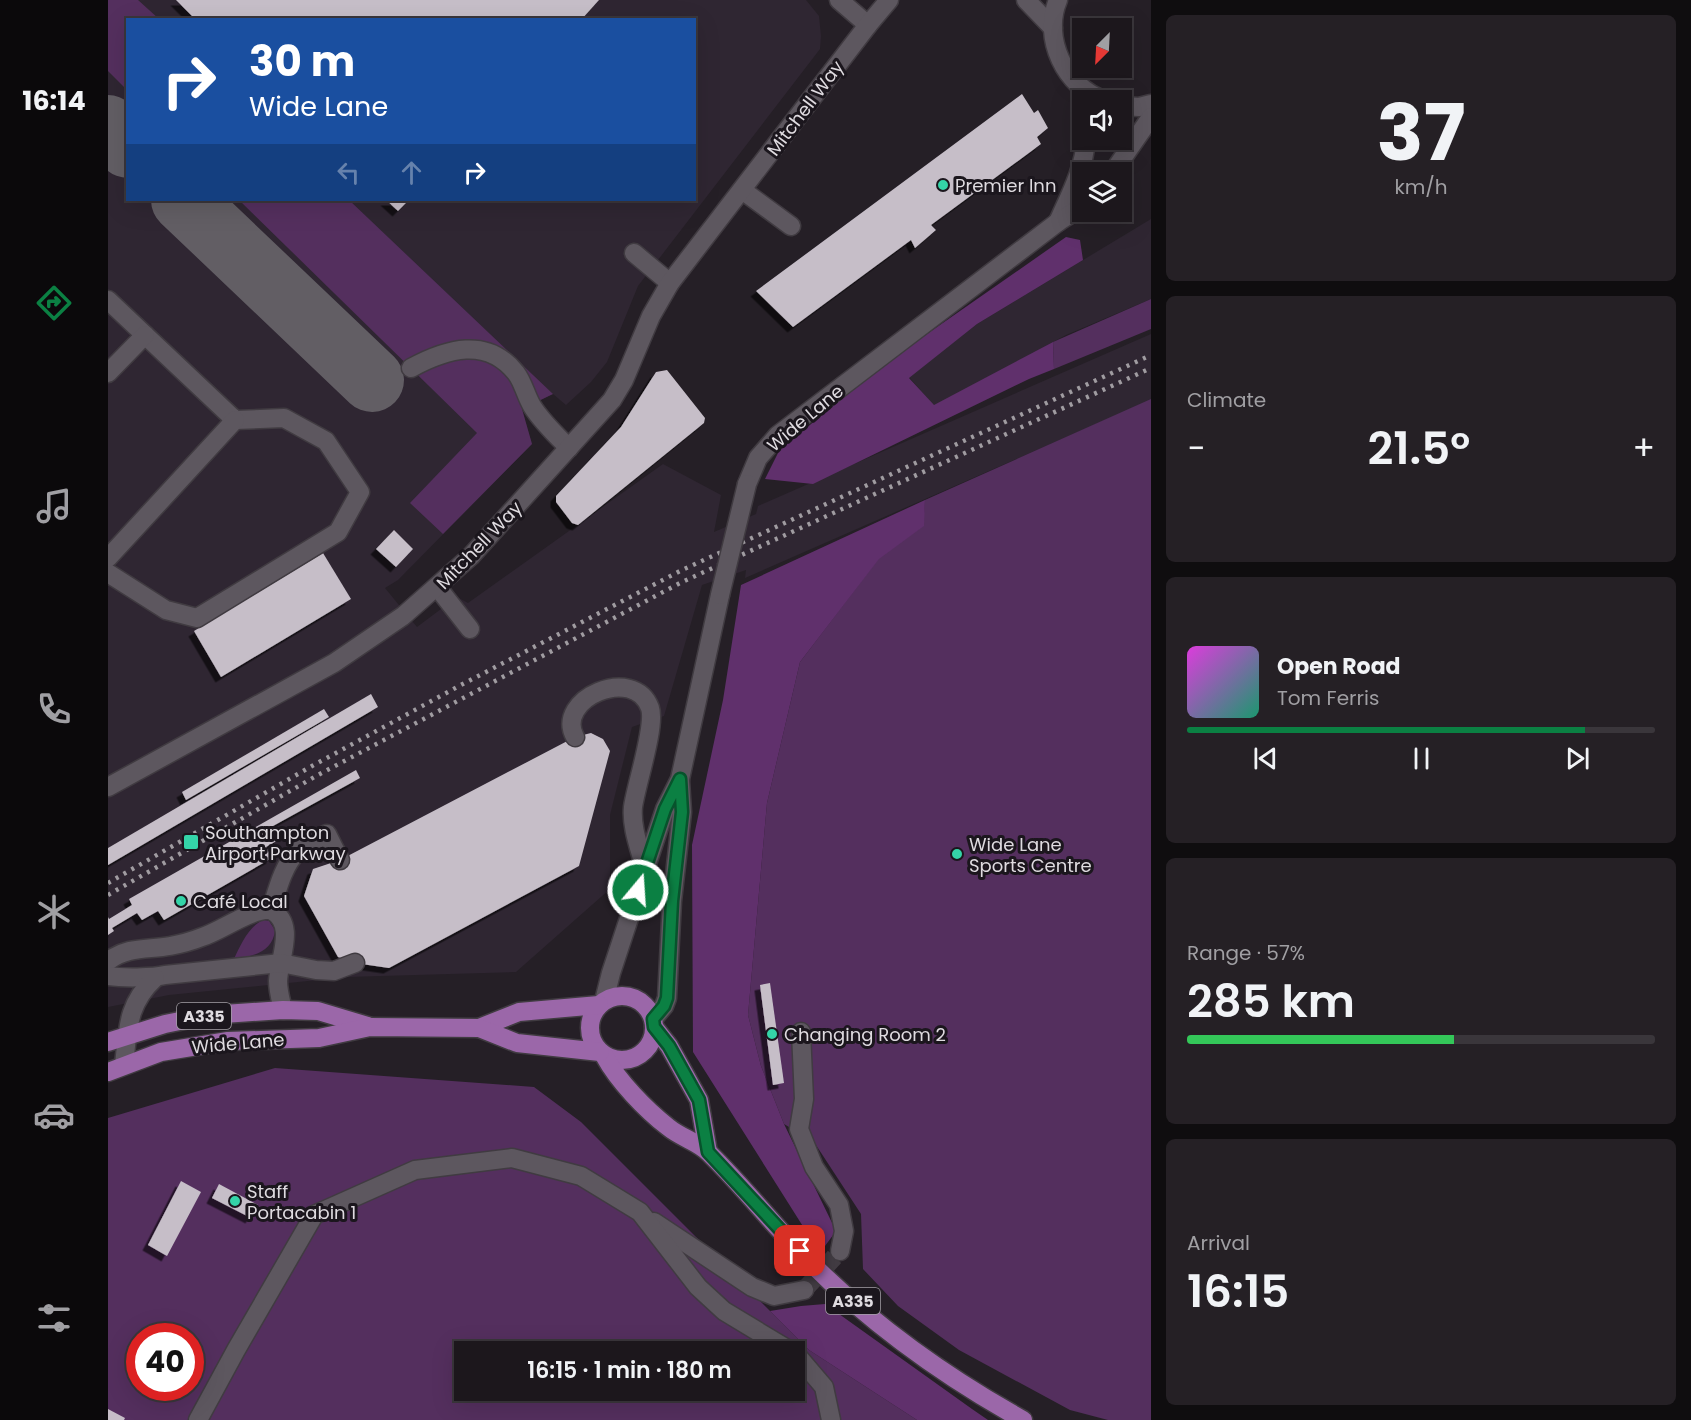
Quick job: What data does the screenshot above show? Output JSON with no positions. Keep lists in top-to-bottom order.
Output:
{
  "streets": {
    "main road": ["Wide Lane", "A335"],
    "street": ["Mitchell Way"]
  },
  "crossings": [
    ["Wide Lane", "A335"]
  ],
  "places": {
    "other": [
      "Premier Inn",
      "Wide Lane Sports Centre",
      "Café Local",
      "Changing Room 2",
      "Staff Portacabin 1"
    ],
    "transit": ["Southampton Airport Parkway"]
  },
  "north": "bottom left",
  "page": {
    "tabs": "16:14",
    "tile": [
      ["37", "km/h"],
      "Climate",
      ["Range · 57%", "285 km"],
      ["Arrival", "16:15"]
    ],
    "turn": ["30 m", "Wide Lane"],
    "heat": ["−", "21.5°", "+"],
    "song": ["Open Road", "Tom Ferris"],
    "limit": "40",
    "trip": "16:15 · 1 min · 180 m"
  }
}
